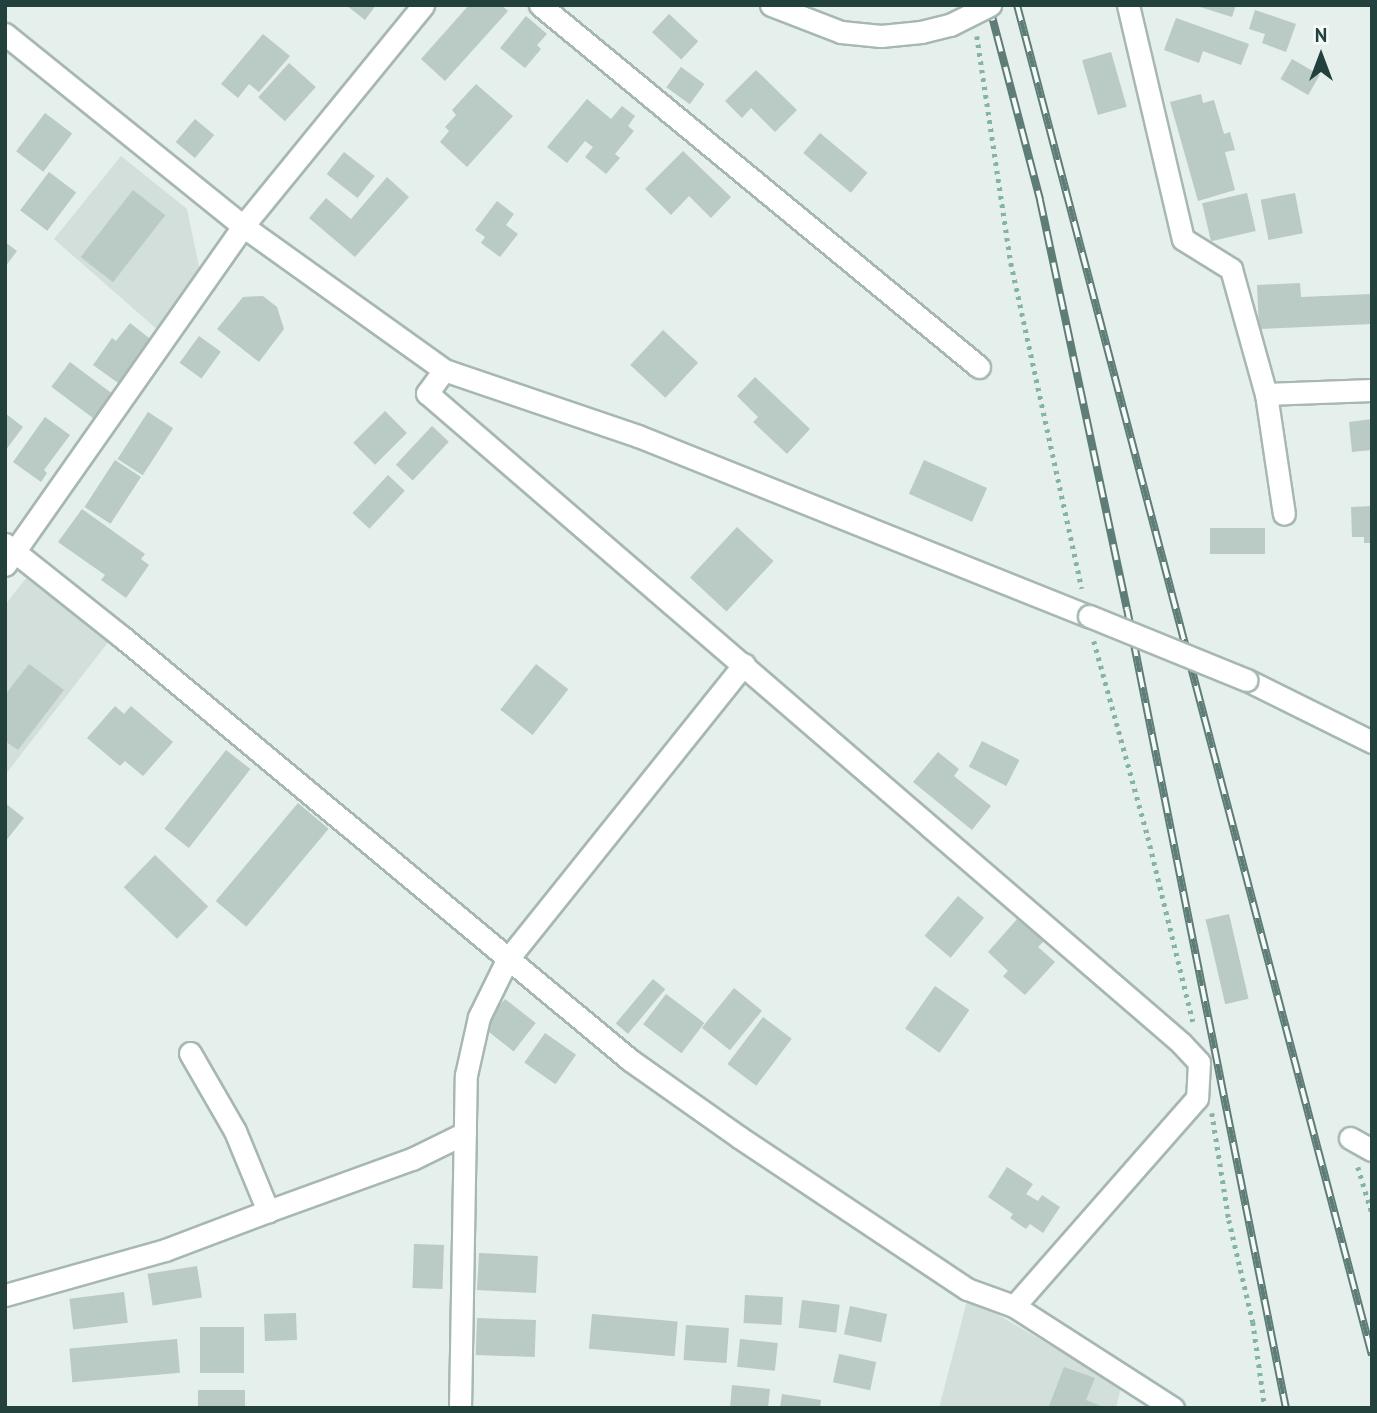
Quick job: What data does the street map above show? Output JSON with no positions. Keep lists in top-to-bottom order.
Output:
{
  "north": "top"
}
